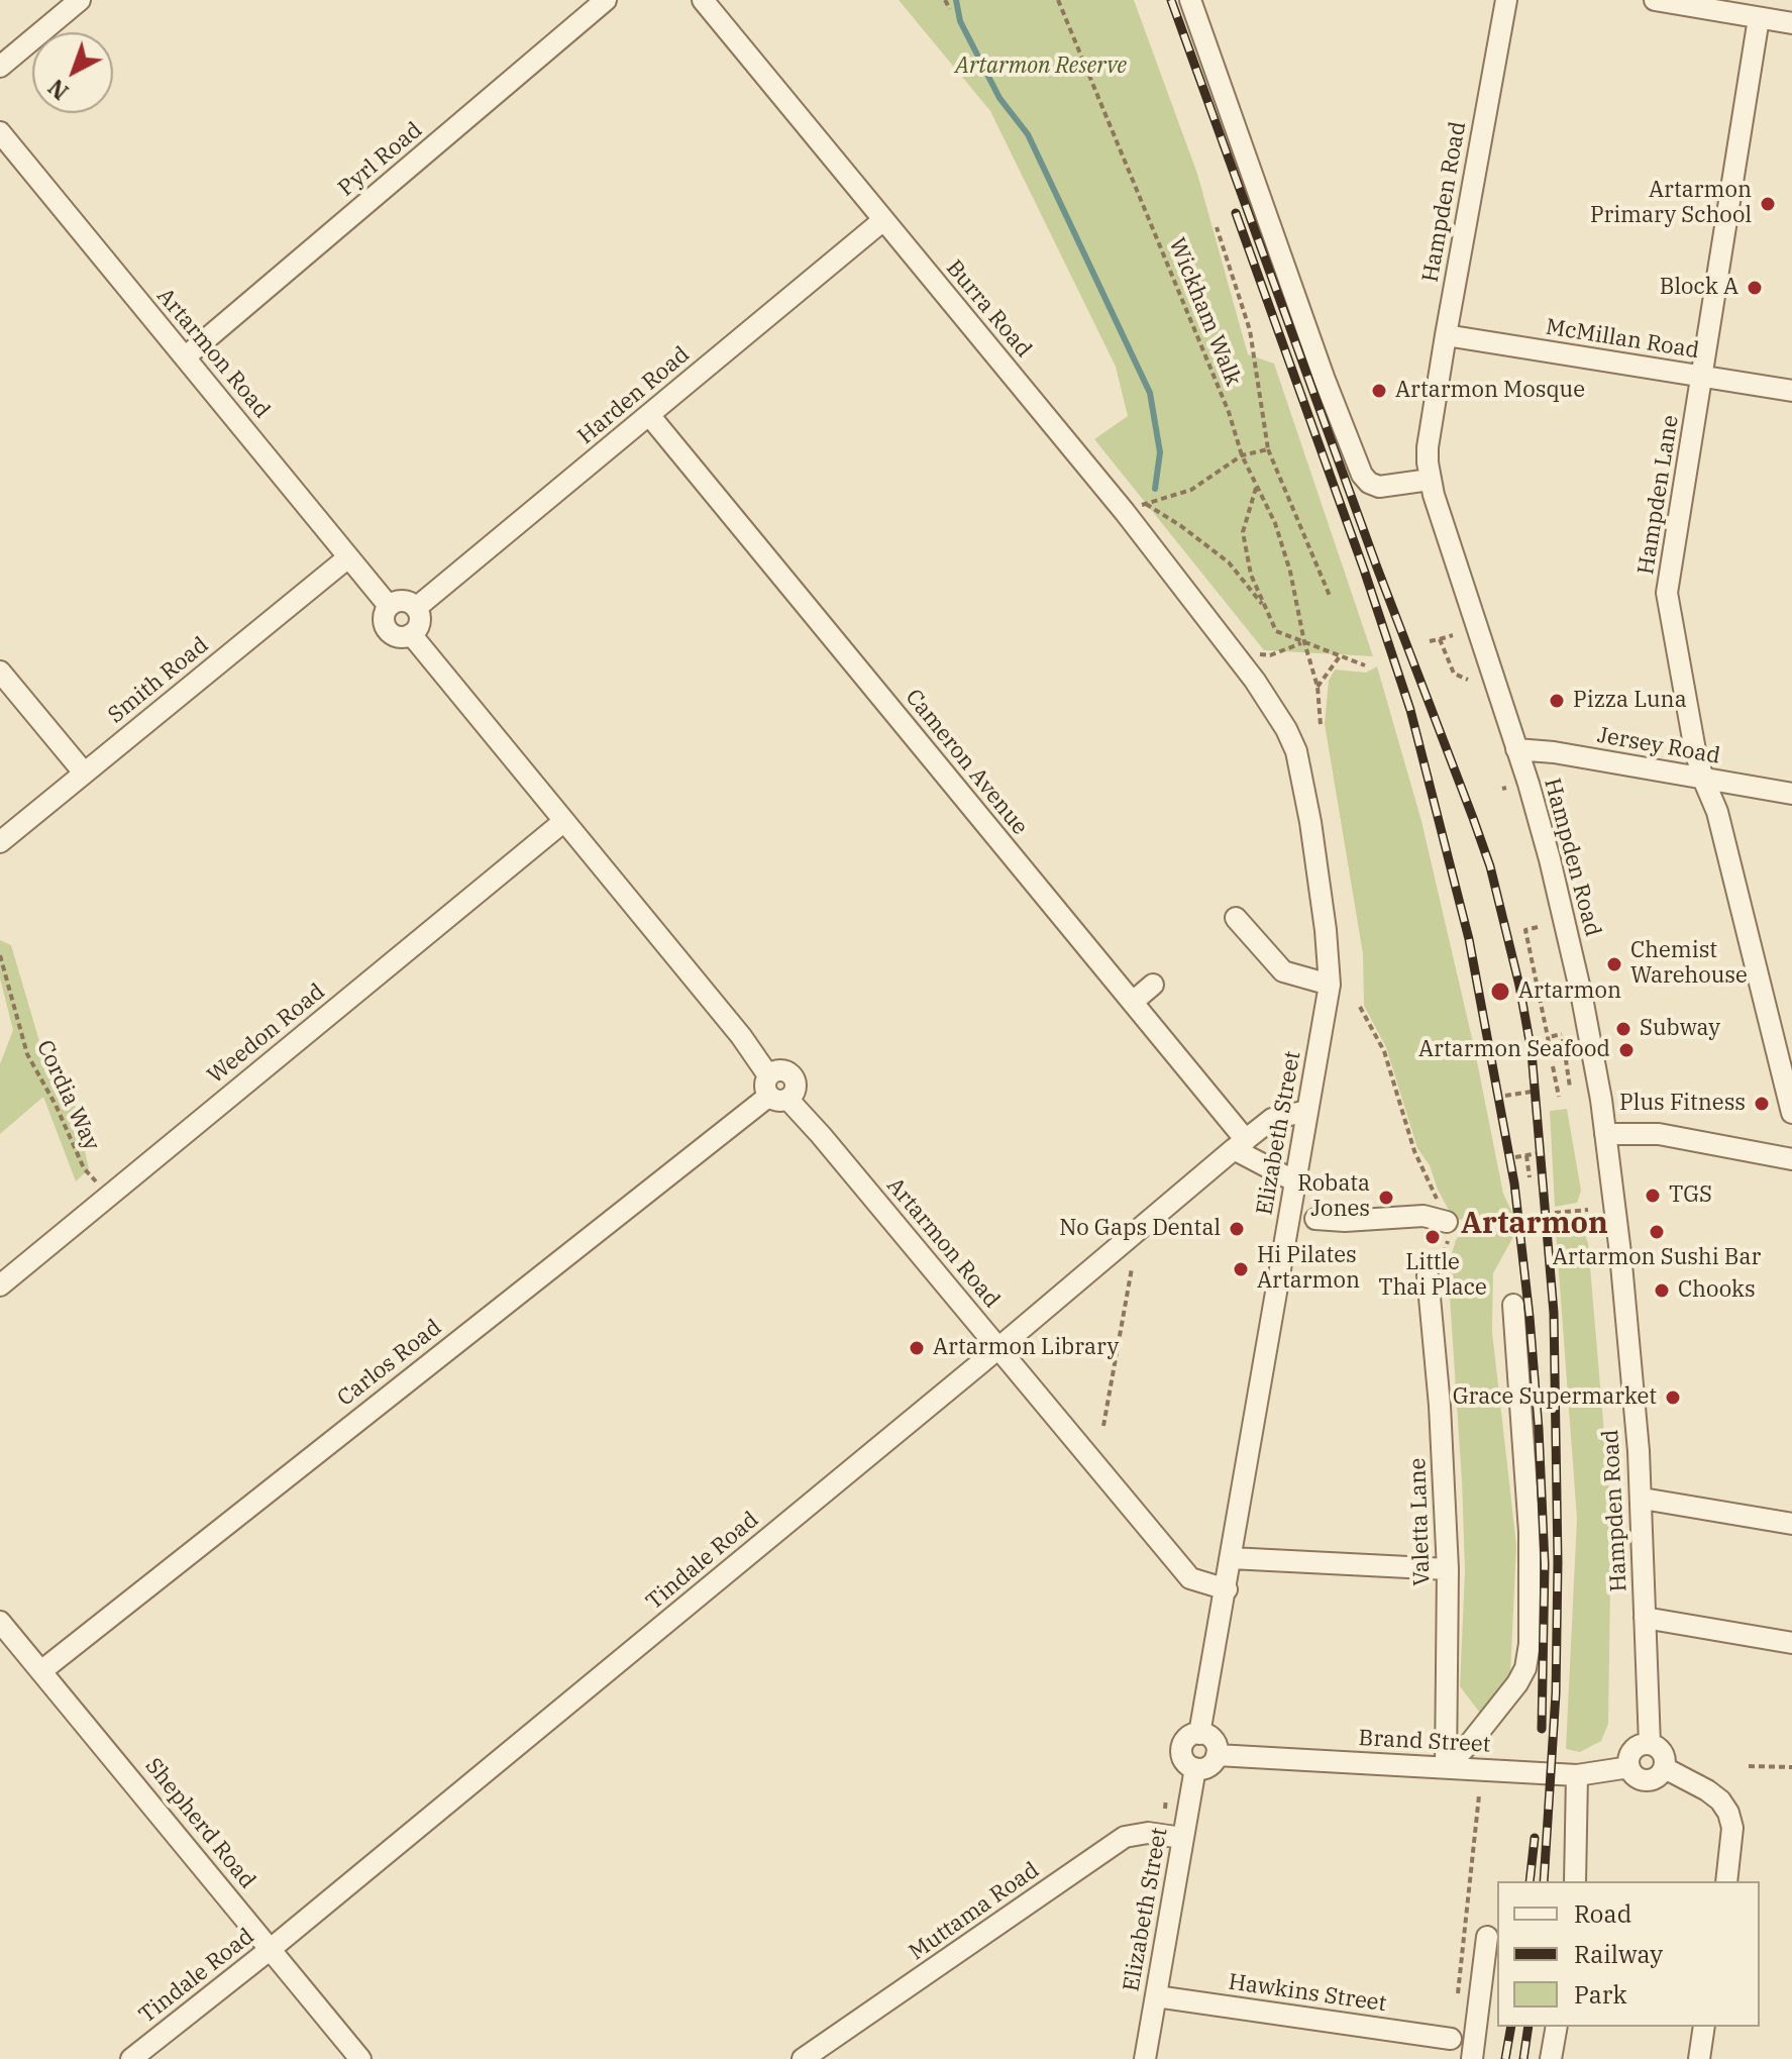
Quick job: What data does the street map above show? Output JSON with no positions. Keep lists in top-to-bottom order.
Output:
{
  "streets": {
    "street": [
      "Pyrl Road",
      "Hampden Road",
      "Burra Road",
      "McMillan Road",
      "Artarmon Road",
      "Harden Road",
      "Hampden Lane",
      "Smith Road",
      "Jersey Road",
      "Cameron Avenue",
      "Weedon Road",
      "Elizabeth Street",
      "Carlos Road",
      "Valetta Lane",
      "Tindale Road",
      "Brand Street",
      "Shepherd Road",
      "Muttama Road",
      "Hawkins Street"
    ],
    "path": ["Wickham Walk", "Cordia Way"]
  },
  "crossings": [
    ["Pyrl Road", "Artarmon Road"],
    ["Hampden Road", "McMillan Road"],
    ["Hampden Road", "Jersey Road"],
    ["Hampden Road", "Brand Street"],
    ["Burra Road", "Harden Road"],
    ["Burra Road", "Elizabeth Street"],
    ["McMillan Road", "Hampden Lane"],
    ["Artarmon Road", "Harden Road"],
    ["Artarmon Road", "Smith Road"],
    ["Artarmon Road", "Weedon Road"],
    ["Artarmon Road", "Elizabeth Street"],
    ["Artarmon Road", "Carlos Road"],
    ["Artarmon Road", "Tindale Road"],
    ["Harden Road", "Cameron Avenue"],
    ["Hampden Lane", "Jersey Road"],
    ["Cameron Avenue", "Tindale Road"],
    ["Weedon Road", "Cordia Way"],
    ["Elizabeth Street", "Tindale Road"],
    ["Elizabeth Street", "Brand Street"],
    ["Elizabeth Street", "Muttama Road"],
    ["Elizabeth Street", "Hawkins Street"],
    ["Carlos Road", "Shepherd Road"],
    ["Valetta Lane", "Brand Street"],
    ["Tindale Road", "Shepherd Road"]
  ],
  "districts": ["Artarmon"],
  "parks": ["Artarmon Reserve"],
  "places": [
    "Artarmon Primary School",
    "Block A",
    "Artarmon Mosque",
    "Pizza Luna",
    "Chemist Warehouse",
    "Artarmon",
    "Subway",
    "Artarmon Seafood",
    "Plus Fitness",
    "TGS",
    "Robata Jones",
    "No Gaps Dental",
    "Artarmon Sushi Bar",
    "Little Thai Place",
    "Hi Pilates Artarmon",
    "Chooks",
    "Artarmon Library",
    "Grace Supermarket"
  ],
  "legend": ["Road", "Railway", "Park"],
  "north": "bottom left"
}
